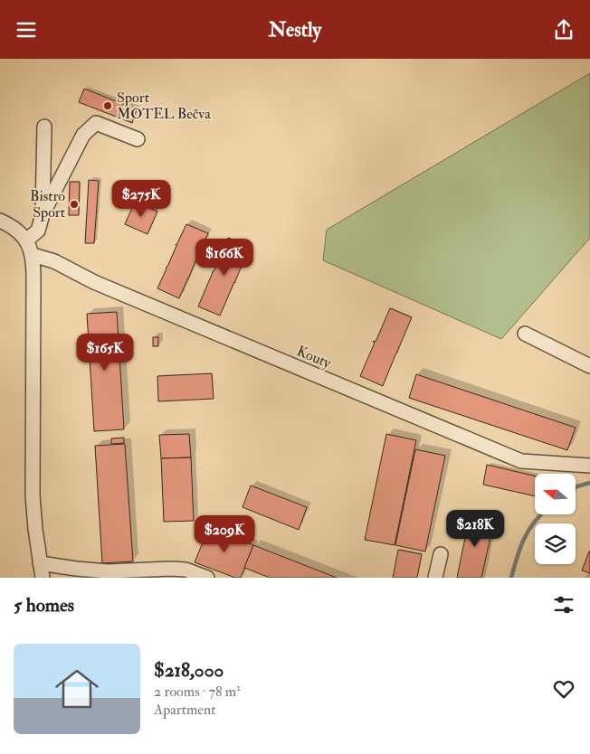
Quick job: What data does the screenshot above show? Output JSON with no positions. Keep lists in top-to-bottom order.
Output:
{
  "streets": {
    "street": ["Kouty"]
  },
  "places": ["Sport MOTEL Bečva", "Bistro Sport"],
  "north": "left",
  "page": {
    "header": "Nestly",
    "price": [
      "$275K",
      "$166K",
      "$165K",
      "$218K",
      "$209K"
    ],
    "heading": "5 homes",
    "list": [
      {
        "name": "$218,000",
        "note": "2 rooms · 78 m² · Apartment"
      }
    ]
  }
}
